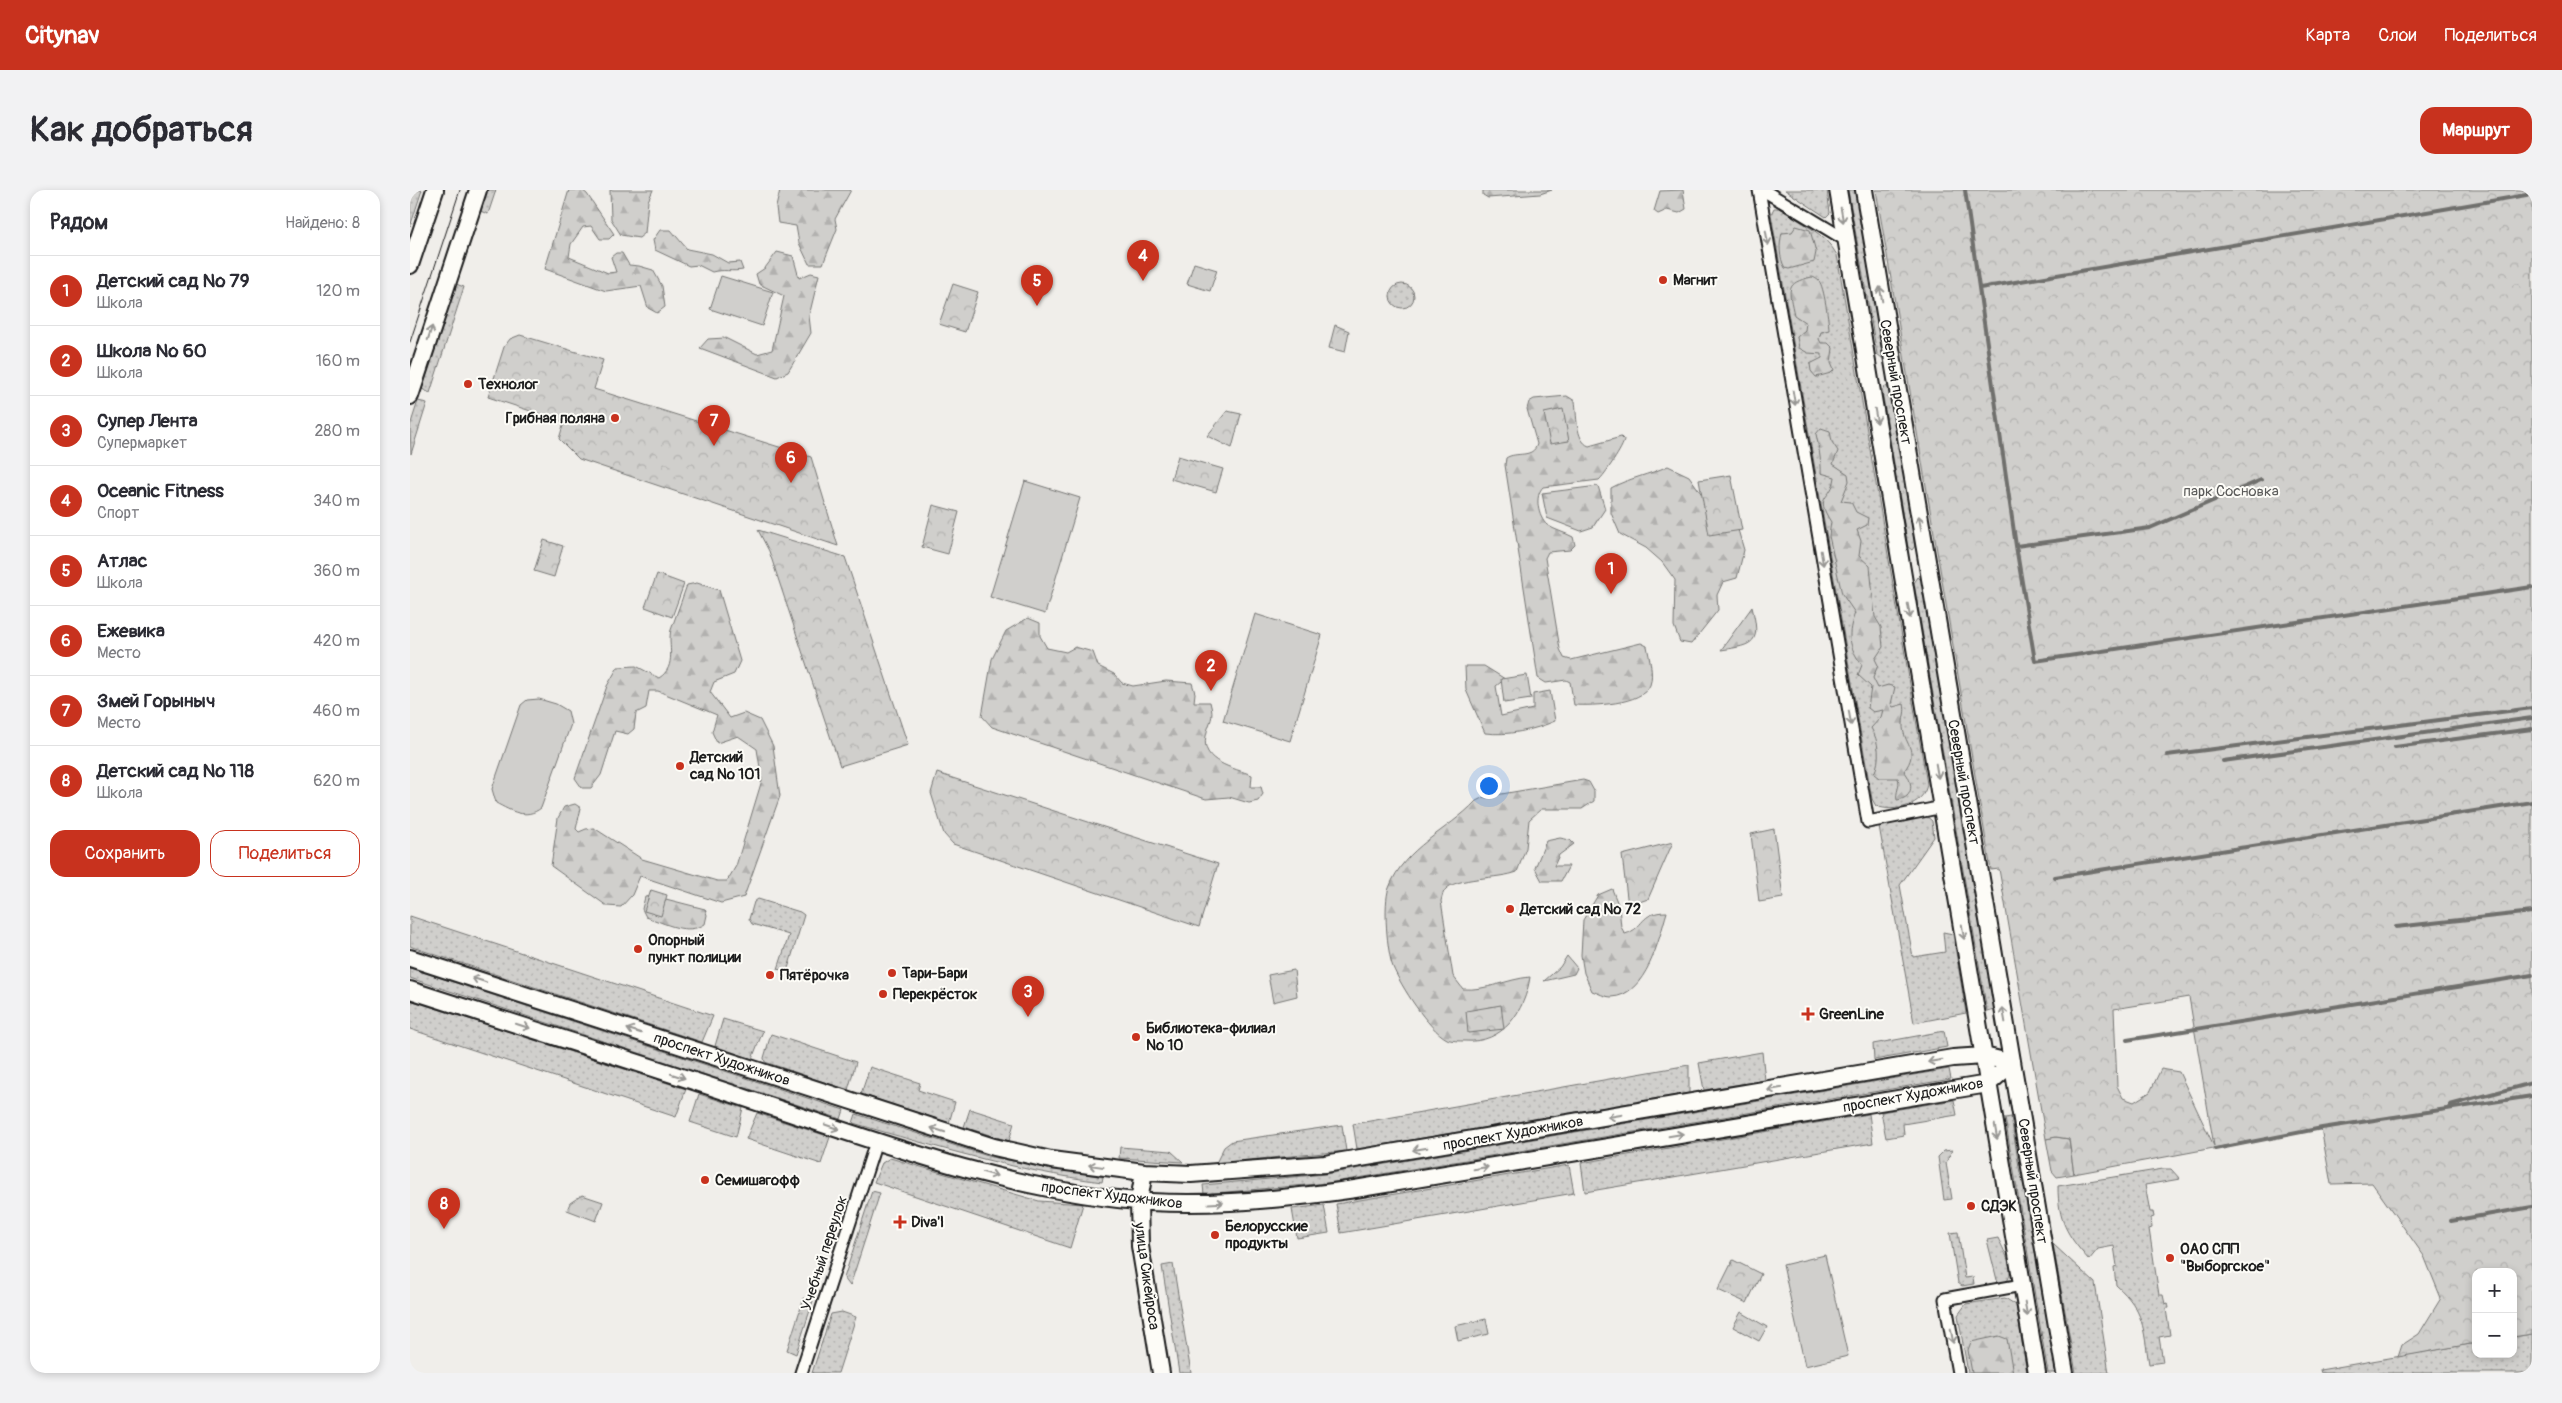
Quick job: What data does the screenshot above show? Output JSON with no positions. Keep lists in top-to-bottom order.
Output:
{
  "streets": {
    "street": [
      "Северный проспект",
      "проспект Художников",
      "Учебный переулок",
      "улица Сикейроса"
    ]
  },
  "crossings": [
    ["Северный проспект", "проспект Художников"],
    ["проспект Художников", "Учебный переулок"],
    ["проспект Художников", "улица Сикейроса"]
  ],
  "parks": ["парк Сосновка"],
  "places": {
    "other": [
      "Магнит",
      "Технолог",
      "Грибная поляна",
      "Детский сад № 101",
      "Детский сад № 72",
      "Опорный пункт полиции",
      "Тари-Бари",
      "Пятёрочка",
      "Перекрёсток",
      "Библиотека-филиал № 10",
      "Семишагофф",
      "СДЭК",
      "Белорусские продукты",
      "ОАО СПП \"Выборгское\""
    ],
    "health": ["GreenLine", "Diva'l"]
  },
  "page": {
    "header": "Citynav",
    "nav": ["Карта", "Слои", "Поделиться"],
    "buttons": [
      "Маршрут",
      ["Сохранить", "Поделиться"]
    ],
    "title": "Как добраться",
    "heading": ["Рядом", "Найдено: 8"],
    "pins": [
      "4",
      "5",
      "7",
      "6",
      "1",
      "2",
      "3",
      "8"
    ],
    "list": [
      {
        "mark": "1",
        "name": "Детский сад № 79",
        "note": "Школа",
        "value": "120 m"
      },
      {
        "mark": "2",
        "name": "Школа № 60",
        "note": "Школа",
        "value": "160 m"
      },
      {
        "mark": "3",
        "name": "Супер Лента",
        "note": "Супермаркет",
        "value": "280 m"
      },
      {
        "mark": "4",
        "name": "Oceanic Fitness",
        "note": "Спорт",
        "value": "340 m"
      },
      {
        "mark": "5",
        "name": "Атлас",
        "note": "Школа",
        "value": "360 m"
      },
      {
        "mark": "6",
        "name": "Ежевика",
        "note": "Место",
        "value": "420 m"
      },
      {
        "mark": "7",
        "name": "Змей Горыныч",
        "note": "Место",
        "value": "460 m"
      },
      {
        "mark": "8",
        "name": "Детский сад № 118",
        "note": "Школа",
        "value": "620 m"
      }
    ],
    "map_buttons": ["+", "−"]
  }
}
